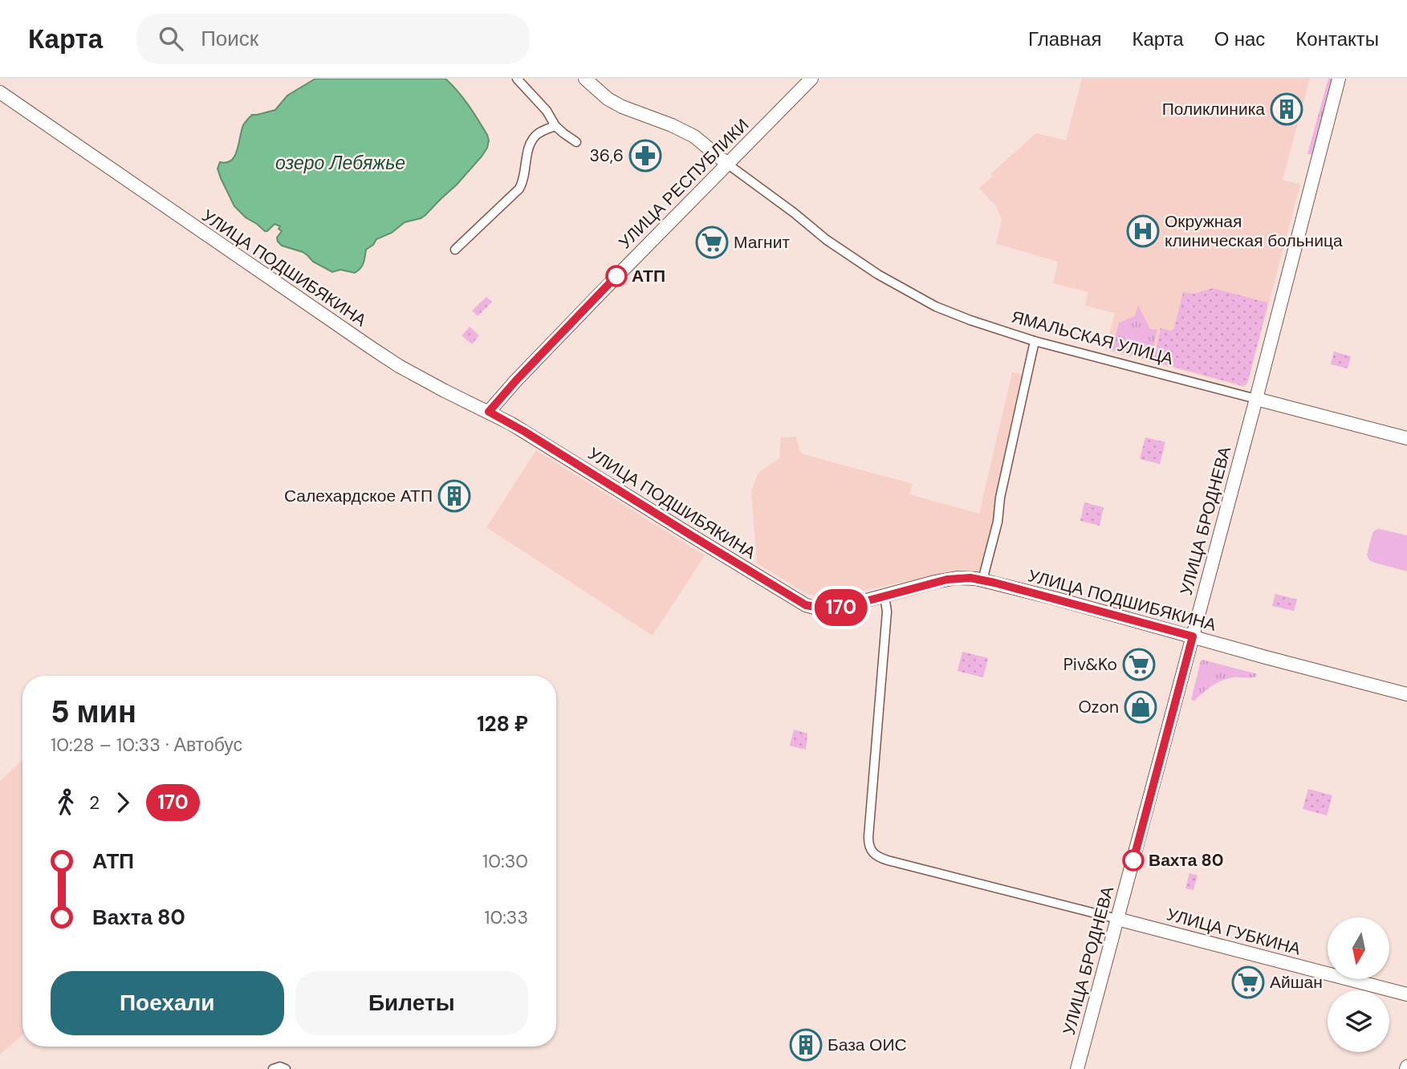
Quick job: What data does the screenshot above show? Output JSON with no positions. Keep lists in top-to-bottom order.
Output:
{
  "streets": {
    "main road": [
      "УЛИЦА РЕСПУБЛИКИ",
      "УЛИЦА ПОДШИБЯКИНА",
      "ЯМАЛЬСКАЯ УЛИЦА",
      "УЛИЦА БРОДНЕВА",
      "УЛИЦА ГУБКИНА"
    ]
  },
  "crossings": [
    ["УЛИЦА РЕСПУБЛИКИ", "УЛИЦА ПОДШИБЯКИНА"],
    ["УЛИЦА РЕСПУБЛИКИ", "ЯМАЛЬСКАЯ УЛИЦА"],
    ["УЛИЦА ПОДШИБЯКИНА", "УЛИЦА БРОДНЕВА"],
    ["ЯМАЛЬСКАЯ УЛИЦА", "УЛИЦА БРОДНЕВА"],
    ["УЛИЦА БРОДНЕВА", "УЛИЦА ГУБКИНА"]
  ],
  "water": ["озеро Лебяжье"],
  "places": {
    "building": ["Поликлиника", "Салехардское АТП", "База ОИС"],
    "pharmacy": ["36,6"],
    "hospital": ["Окружная клиническая больница"],
    "supermarket": ["Магнит", "Piv&Ko", "Айшан"],
    "other": ["АТП", "Вахта 80"],
    "shop": ["Ozon"]
  },
  "lines": ["bus line 170"],
  "north": "bottom",
  "page": {
    "header": "Карта",
    "search": "Поиск",
    "nav": [
      "Главная",
      "Карта",
      "О нас",
      "Контакты"
    ],
    "on_map": "170",
    "heading": ["5 мин", "10:28 – 10:33 · Автобус", "128 ₽"],
    "legs": ["2", "170"],
    "list": [
      {
        "name": "АТП",
        "value": "10:30"
      },
      {
        "name": "Вахта 80",
        "value": "10:33"
      }
    ],
    "buttons": ["Поехали", "Билеты"]
  }
}
